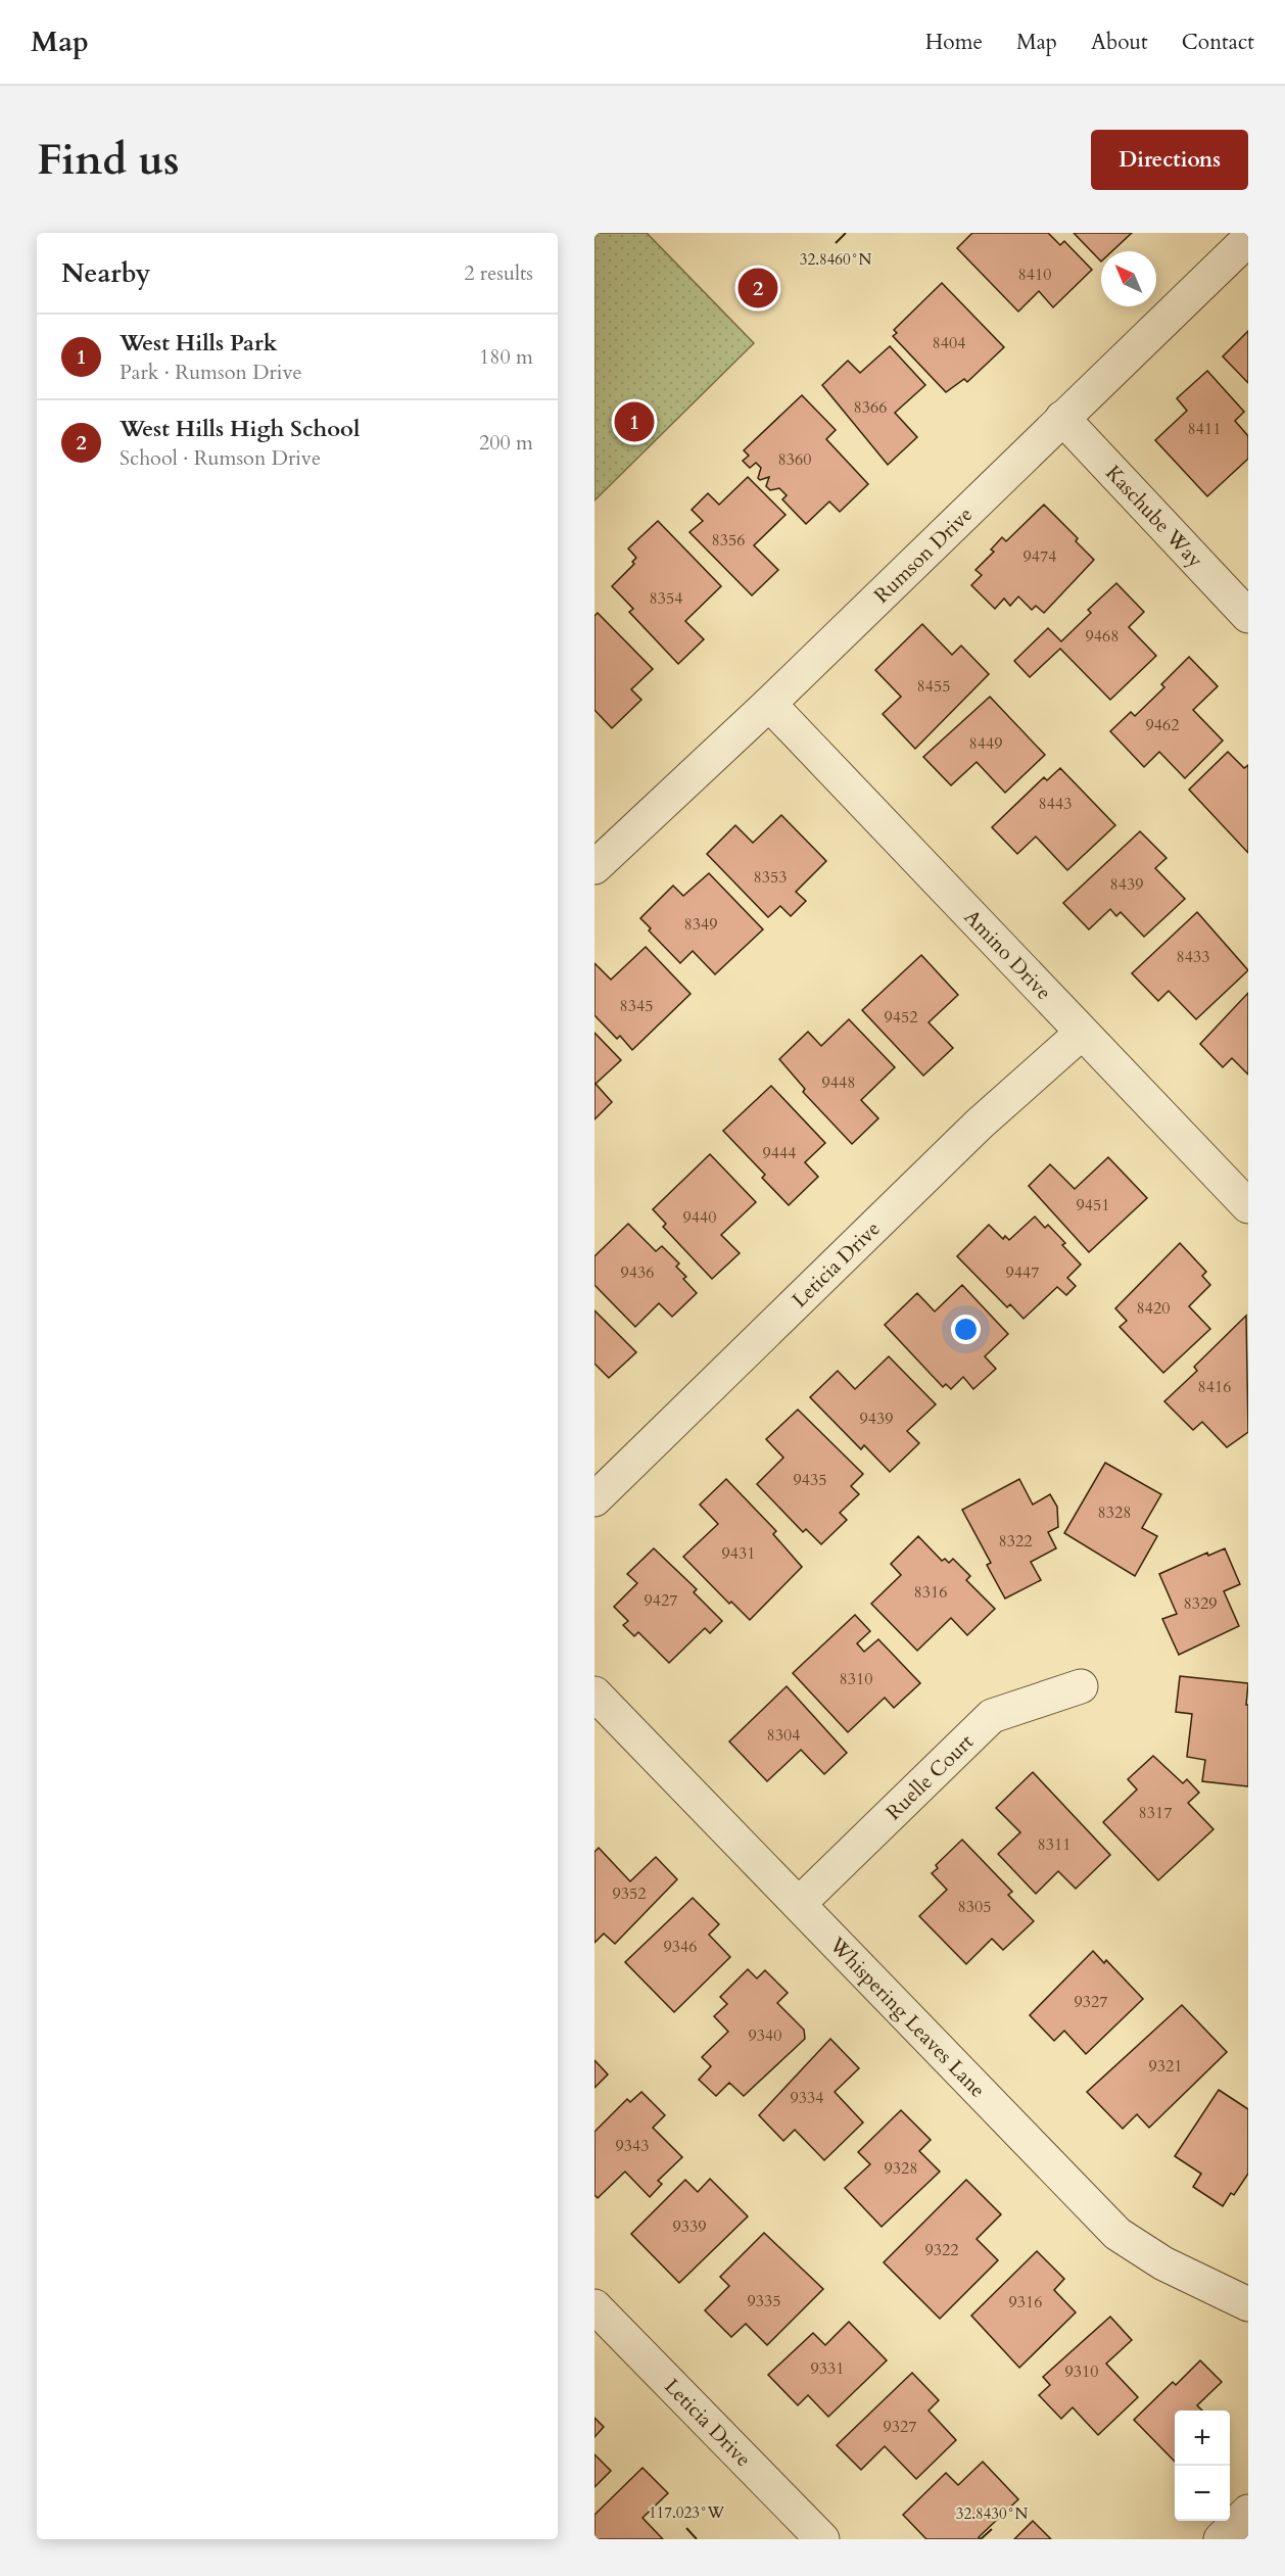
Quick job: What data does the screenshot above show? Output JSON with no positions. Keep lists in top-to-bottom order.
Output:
{
  "streets": {
    "street": [
      "Kaschube Way",
      "Rumson Drive",
      "Amino Drive",
      "Leticia Drive",
      "Ruelle Court",
      "Whispering Leaves Lane"
    ]
  },
  "crossings": [
    ["Kaschube Way", "Rumson Drive"],
    ["Rumson Drive", "Amino Drive"],
    ["Amino Drive", "Leticia Drive"],
    ["Ruelle Court", "Whispering Leaves Lane"]
  ],
  "house_numbers": [
    "8410",
    "8404",
    "8366",
    "8411",
    "8360",
    "8356",
    "9474",
    "8354",
    "9468",
    "8455",
    "9462",
    "8449",
    "8443",
    "8353",
    "8439",
    "8349",
    "8433",
    "8345",
    "9452",
    "9448",
    "9444",
    "9451",
    "9440",
    "9436",
    "9447",
    "8420",
    "8416",
    "9439",
    "9435",
    "8328",
    "8322",
    "9431",
    "8316",
    "9427",
    "8329",
    "8310",
    "8304",
    "8317",
    "8311",
    "9352",
    "8305",
    "9346",
    "9327",
    "9340",
    "9321",
    "9334",
    "9343",
    "9328",
    "9339",
    "9322",
    "9335",
    "9316",
    "9331",
    "9310",
    "9327"
  ],
  "north": "top left",
  "page": {
    "header": "Map",
    "nav": [
      "Home",
      "Map",
      "About",
      "Contact"
    ],
    "buttons": "Directions",
    "title": "Find us",
    "heading": ["Nearby", "2 results"],
    "pins": ["2", "1"],
    "list": [
      {
        "mark": "1",
        "name": "West Hills Park",
        "note": "Park · Rumson Drive",
        "value": "180 m"
      },
      {
        "mark": "2",
        "name": "West Hills High School",
        "note": "School · Rumson Drive",
        "value": "200 m"
      }
    ],
    "map_buttons": ["+", "−"]
  },
  "coordinates": ["32.8460°N", "117.023°W", "32.8430°N"]
}
